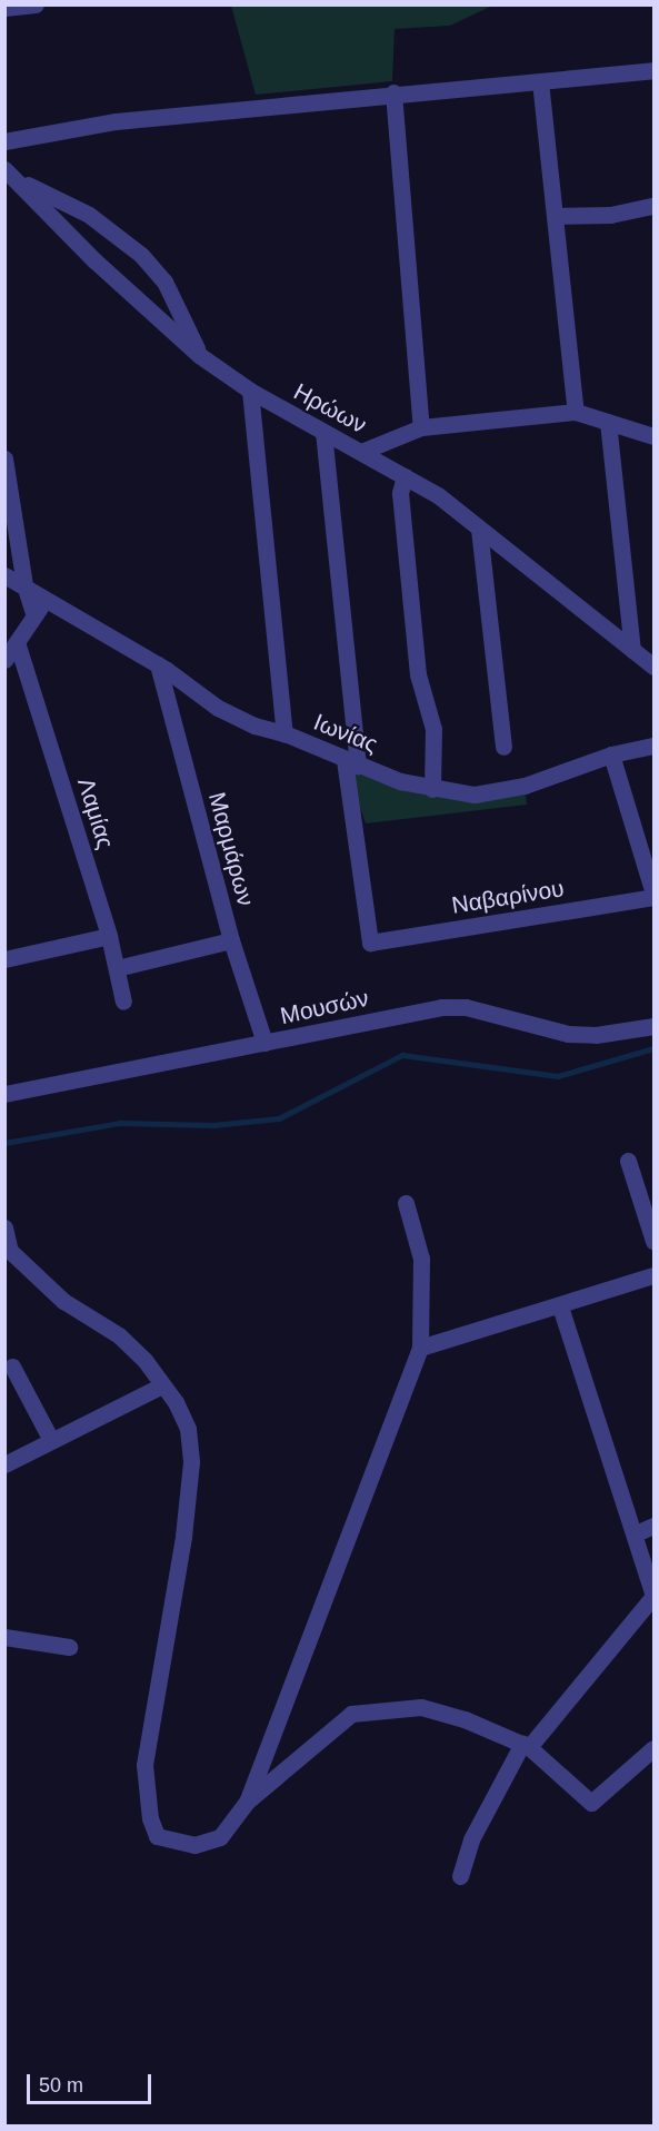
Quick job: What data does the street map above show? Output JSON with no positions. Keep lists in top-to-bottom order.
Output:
{
  "streets": {
    "street": [
      "Ηρώων",
      "Ιωνίας",
      "Λαμίας",
      "Μαρμάρων",
      "Ναβαρίνου",
      "Μουσών"
    ]
  },
  "crossings": [
    ["Ιωνίας", "Μαρμάρων"],
    ["Ιωνίας", "Ναβαρίνου"],
    ["Μαρμάρων", "Μουσών"]
  ],
  "scale_bar": "50 m"
}
